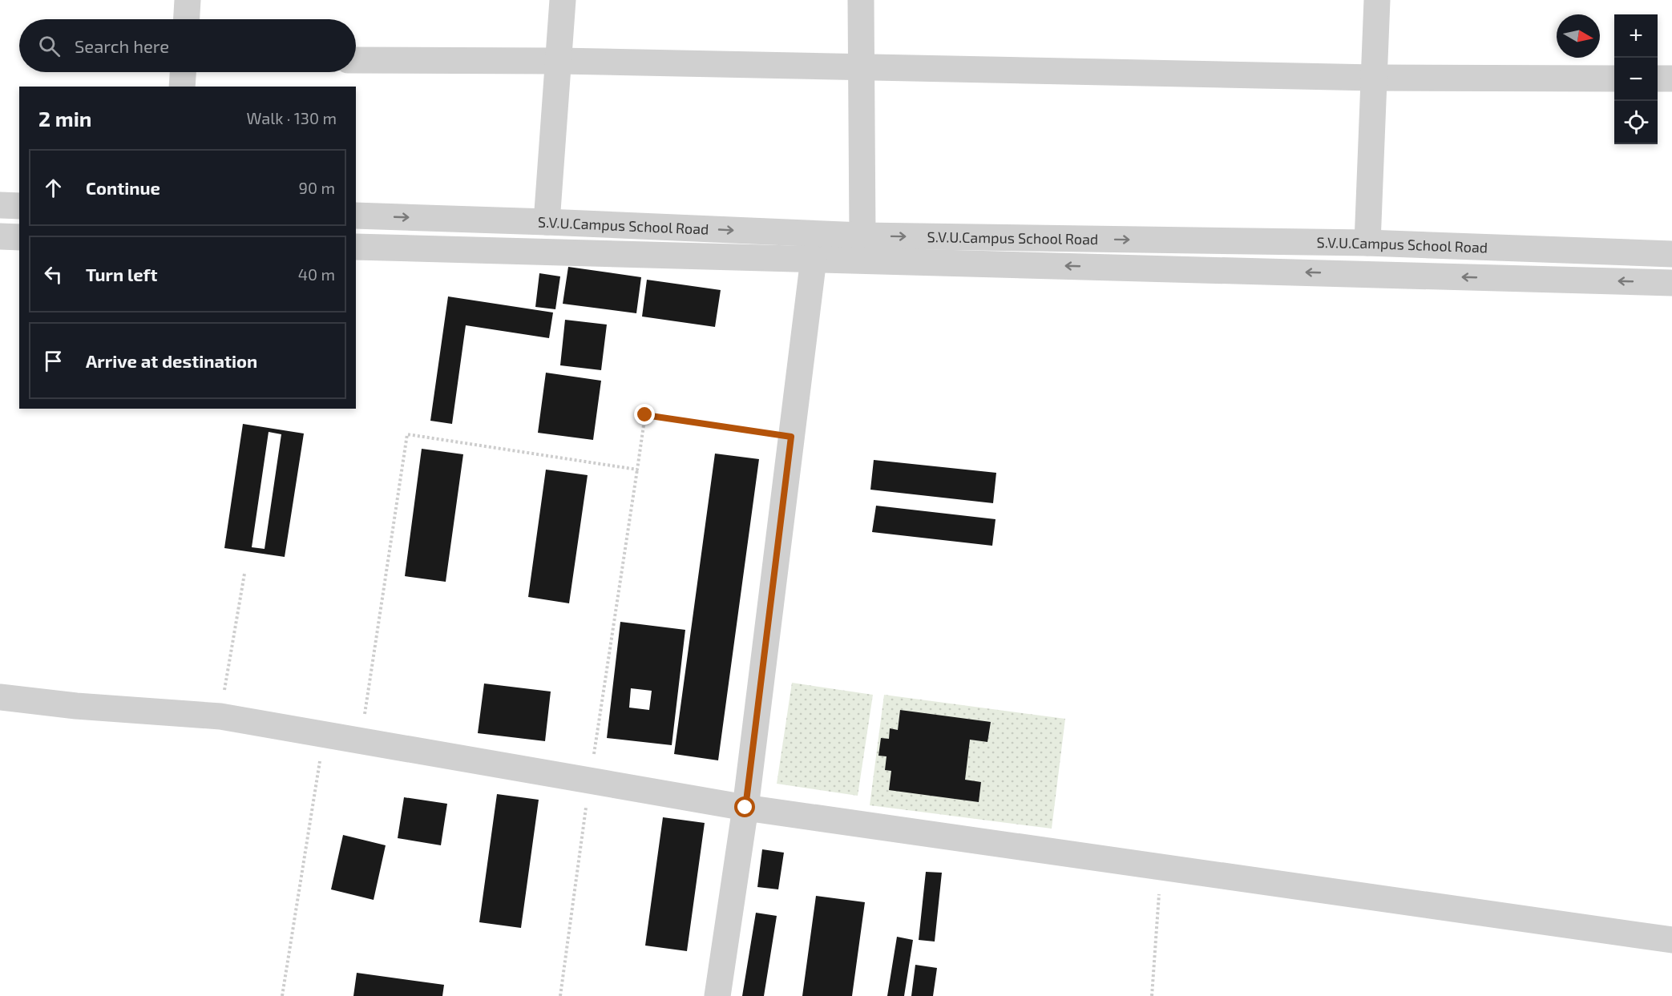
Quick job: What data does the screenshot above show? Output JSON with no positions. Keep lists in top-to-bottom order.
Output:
{
  "streets": {
    "street": ["S.V.U.Campus School Road"]
  },
  "north": "right",
  "page": {
    "map_buttons": ["+", "−"],
    "search": "Search here",
    "heading": ["2 min", "Walk · 130 m"],
    "list": [
      ["Continue", "90 m"],
      ["Turn left", "40 m"],
      "Arrive at destination"
    ]
  }
}
